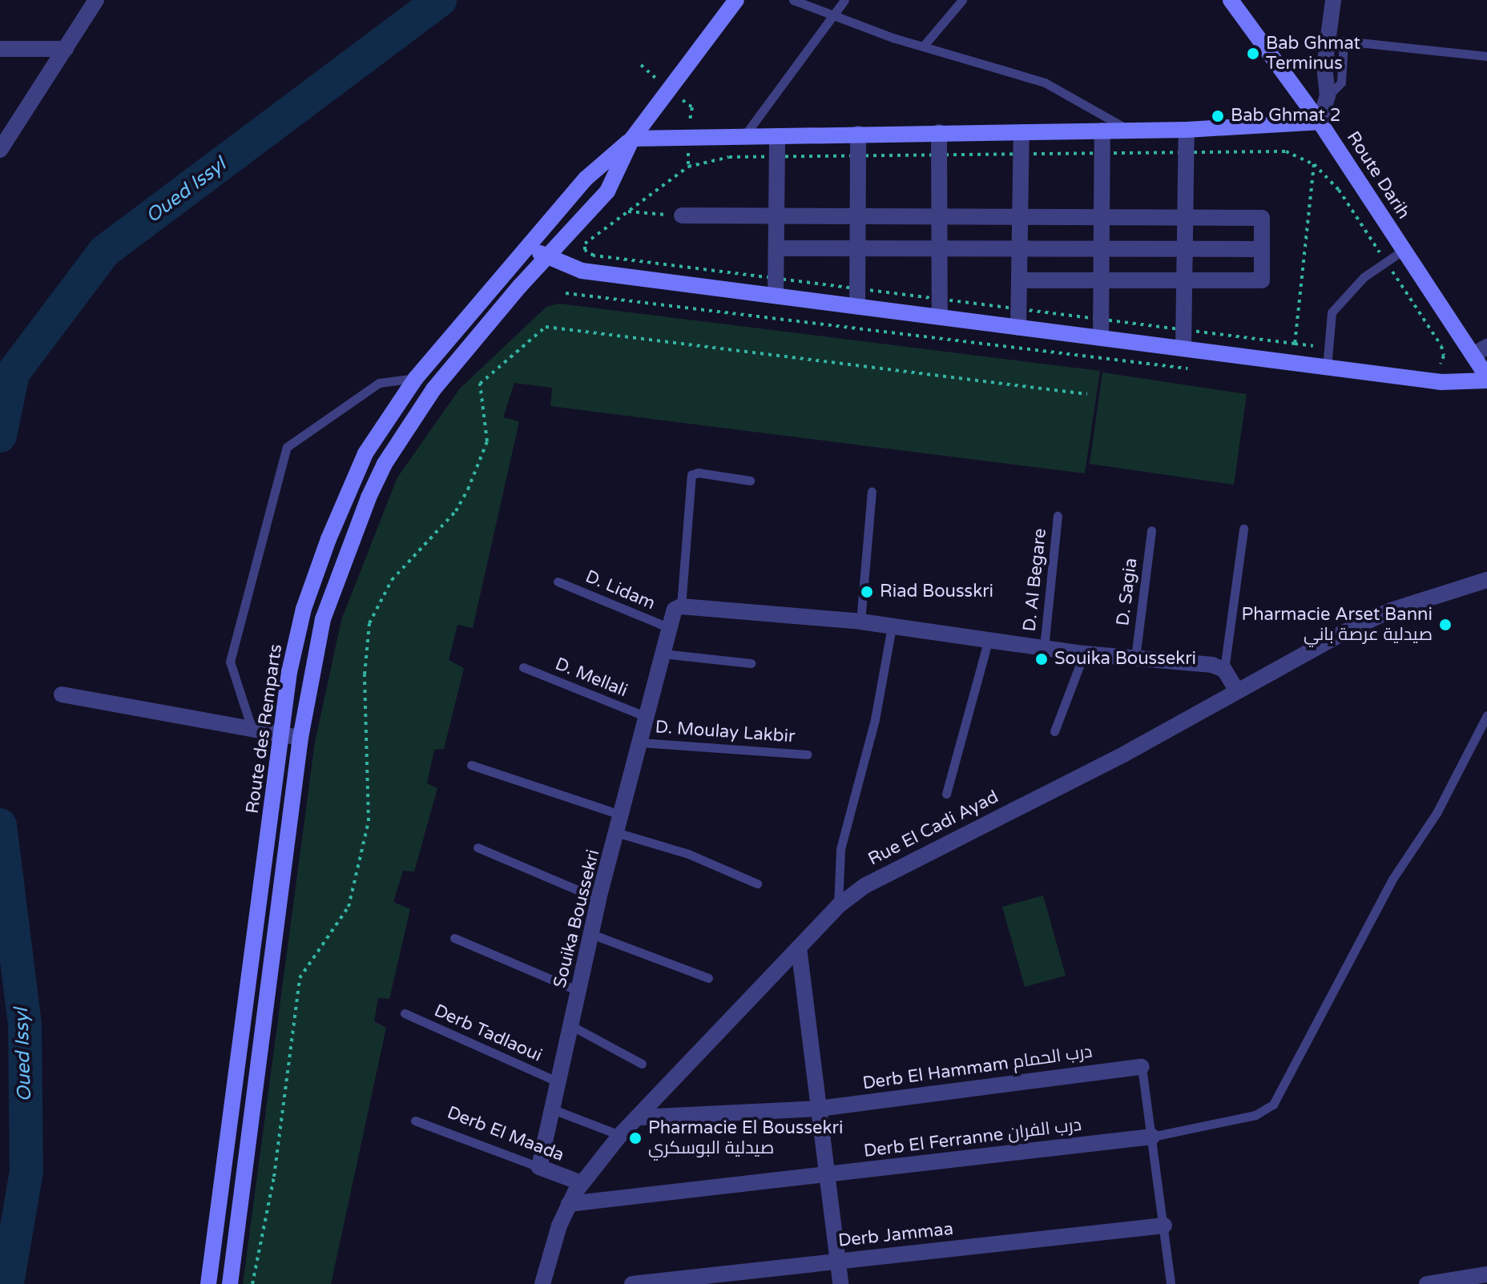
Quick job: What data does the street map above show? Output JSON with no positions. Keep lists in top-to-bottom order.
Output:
{
  "streets": {
    "main road": ["Route Darih", "Route des Remparts"],
    "street": [
      "Rue El Cadi Ayad",
      "Souika Boussekri",
      "Derb El Hammam درب الحمام",
      "Derb El Maada",
      "Derb El Ferranne درب الفران",
      "Derb Jammaa"
    ],
    "lane": [
      "D. Al Begare",
      "D. Lidam",
      "D. Sagia",
      "D. Mellali",
      "D. Moulay Lakbir",
      "Derb Tadlaoui"
    ]
  },
  "crossings": [
    ["D. Lidam", "Souika Boussekri"],
    ["D. Mellali", "Souika Boussekri"],
    ["D. Moulay Lakbir", "Souika Boussekri"],
    ["Rue El Cadi Ayad", "Derb El Hammam درب الحمام"],
    ["Rue El Cadi Ayad", "Derb El Maada"],
    ["Rue El Cadi Ayad", "Derb El Ferranne درب الفران"],
    ["Souika Boussekri", "Derb Tadlaoui"],
    ["Souika Boussekri", "Derb El Maada"]
  ],
  "water": ["Oued Issyl"],
  "places": [
    "Bab Ghmat Terminus",
    "Bab Ghmat 2",
    "Riad Bousskri",
    "Pharmacie Arset Banni صيدلية عرصة باني",
    "Souika Boussekri",
    "Pharmacie El Boussekri صيدلية البوسكري"
  ]
}
